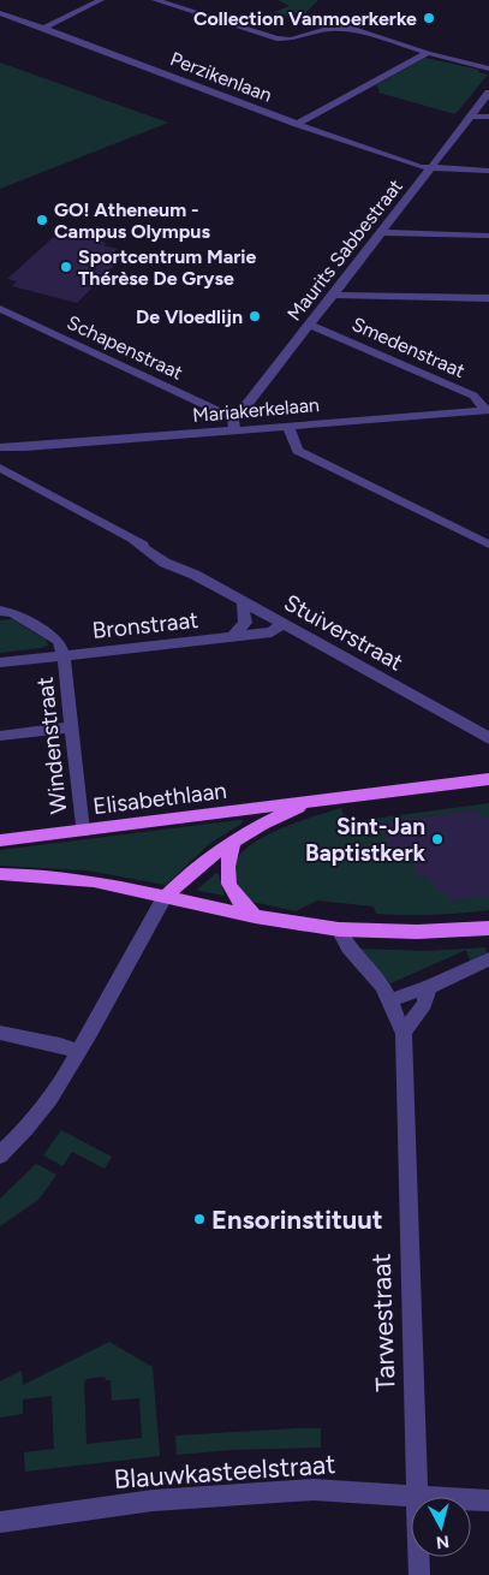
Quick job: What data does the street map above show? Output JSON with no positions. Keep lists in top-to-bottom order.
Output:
{
  "streets": {
    "main road": ["Elisabethlaan"],
    "street": [
      "Perzikenlaan",
      "Maurits Sabbestraat",
      "Schapenstraat",
      "Smedenstraat",
      "Mariakerkelaan",
      "Bronstraat",
      "Stuiverstraat",
      "Windenstraat",
      "Tarwestraat",
      "Blauwkasteelstraat"
    ]
  },
  "crossings": [
    ["Perzikenlaan", "Maurits Sabbestraat"],
    ["Maurits Sabbestraat", "Schapenstraat"],
    ["Maurits Sabbestraat", "Smedenstraat"],
    ["Maurits Sabbestraat", "Mariakerkelaan"],
    ["Schapenstraat", "Mariakerkelaan"],
    ["Smedenstraat", "Mariakerkelaan"],
    ["Bronstraat", "Stuiverstraat"],
    ["Bronstraat", "Windenstraat"],
    ["Windenstraat", "Elisabethlaan"],
    ["Tarwestraat", "Blauwkasteelstraat"]
  ],
  "places": [
    "Collection Vanmoerkerke",
    "GO! Atheneum - Campus Olympus",
    "Sportcentrum Marie Thérèse De Gryse",
    "De Vloedlijn",
    "Sint-Jan Baptistkerk",
    "Ensorinstituut"
  ],
  "north": "bottom"
}
